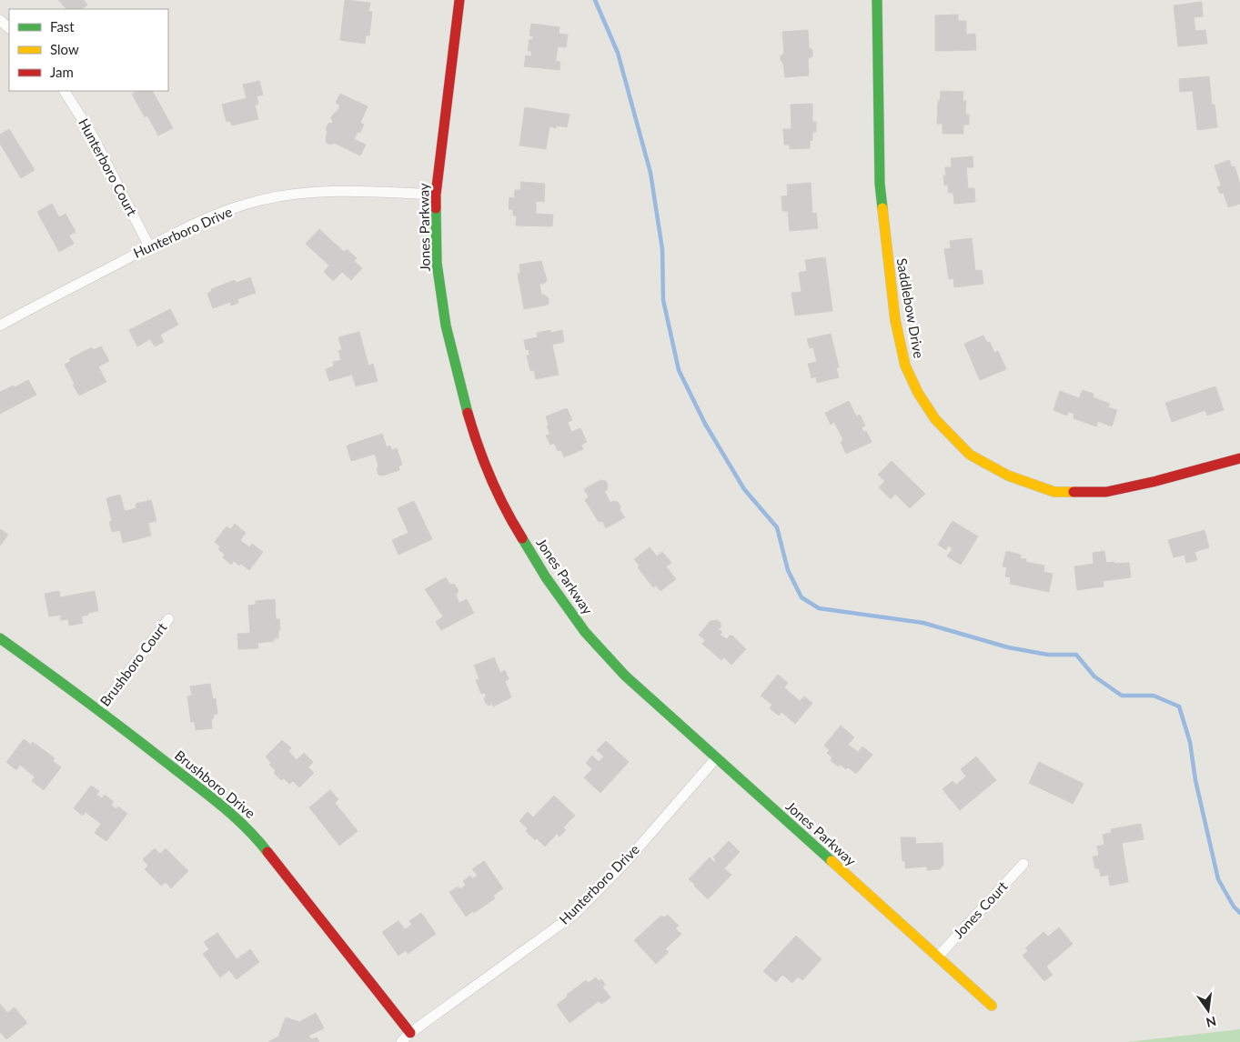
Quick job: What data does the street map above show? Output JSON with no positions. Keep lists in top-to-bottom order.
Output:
{
  "streets": {
    "street": [
      "Hunterboro Court",
      "Jones Parkway",
      "Hunterboro Drive",
      "Saddlebow Drive",
      "Brushboro Court",
      "Brushboro Drive",
      "Jones Court"
    ]
  },
  "crossings": [
    ["Hunterboro Court", "Hunterboro Drive"],
    ["Jones Parkway", "Hunterboro Drive"],
    ["Jones Parkway", "Jones Court"],
    ["Hunterboro Drive", "Brushboro Drive"],
    ["Brushboro Court", "Brushboro Drive"]
  ],
  "legend": ["Fast", "Slow", "Jam"],
  "north": "bottom"
}
